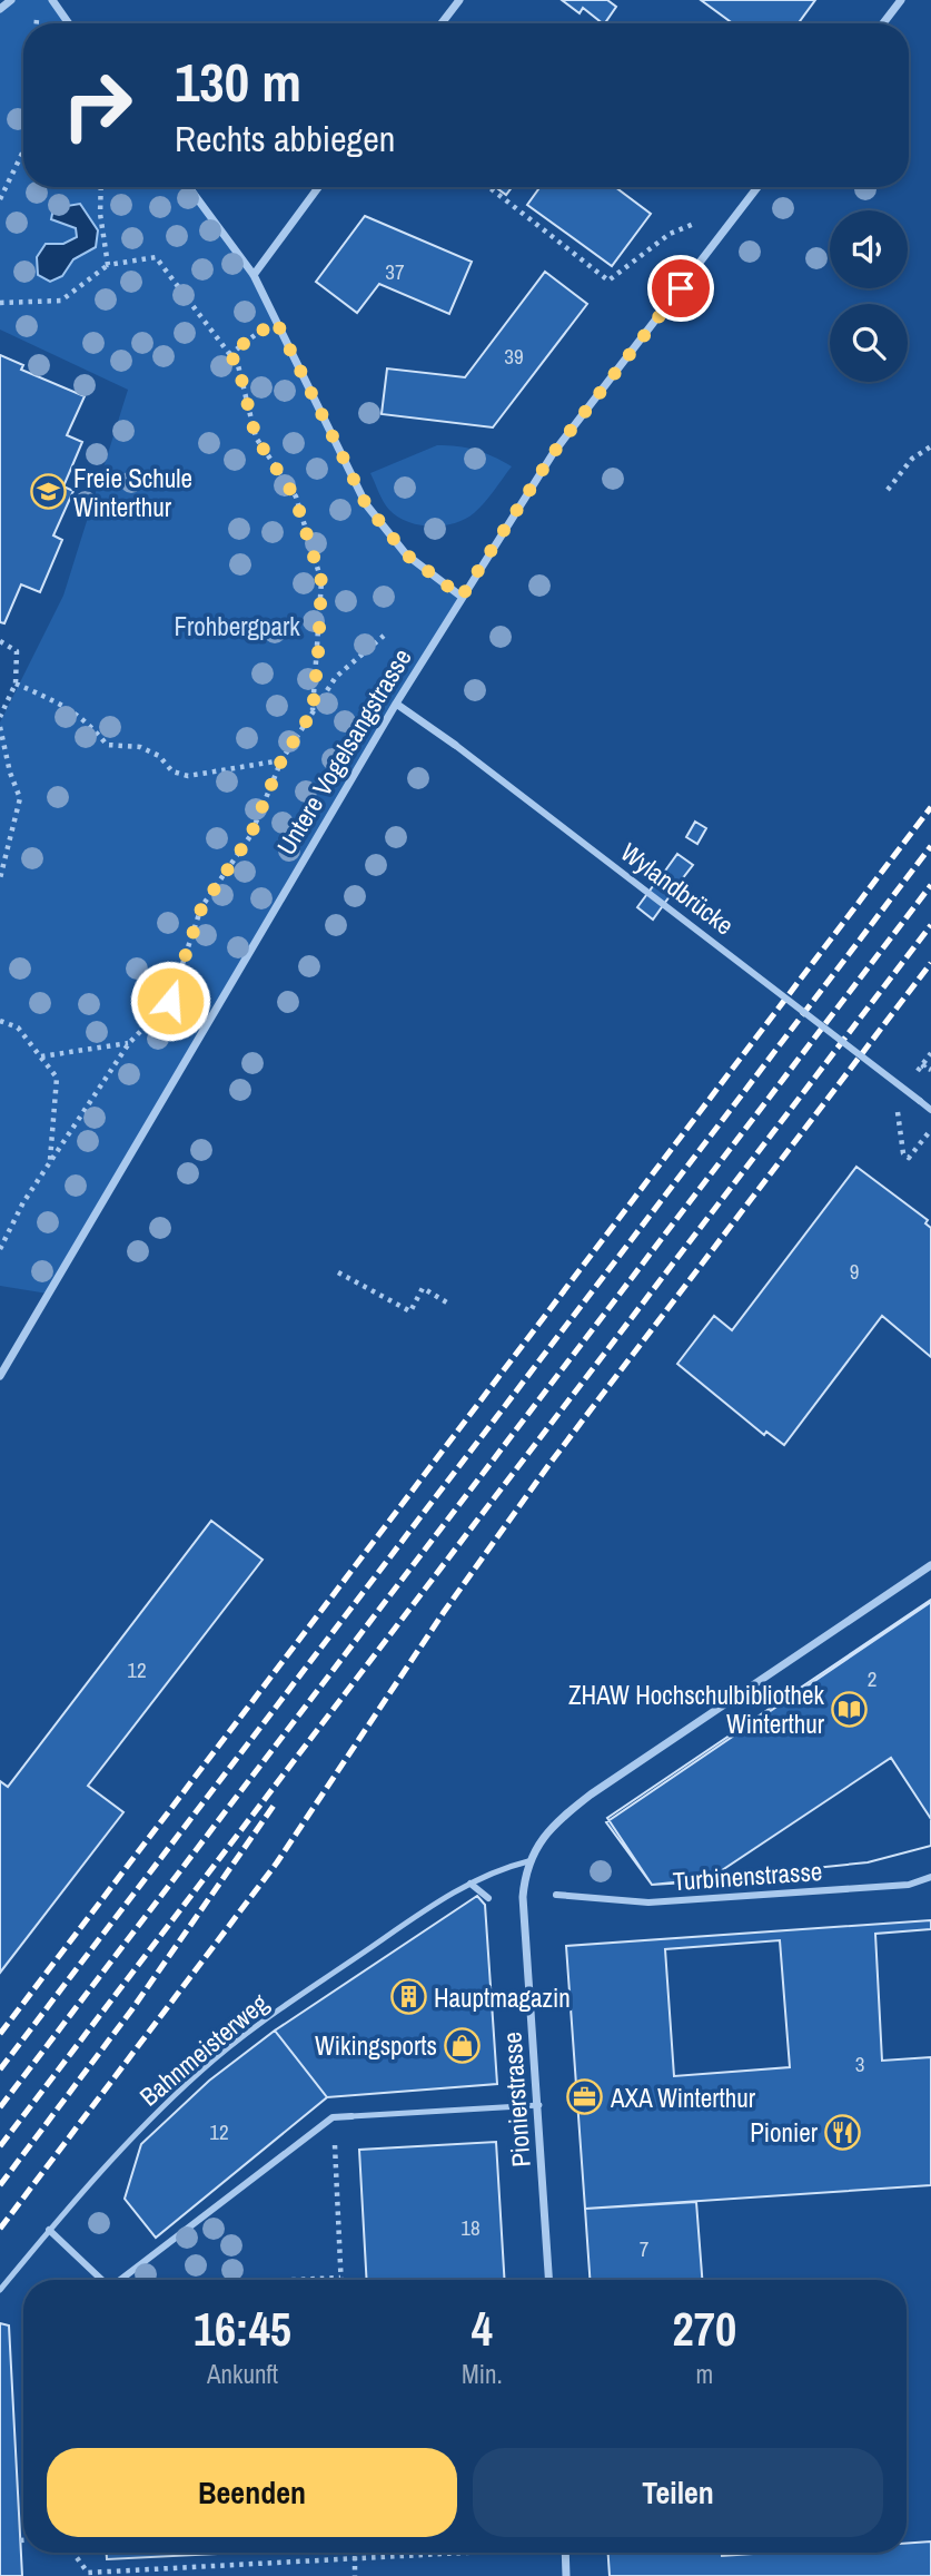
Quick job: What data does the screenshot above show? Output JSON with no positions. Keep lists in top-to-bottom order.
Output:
{
  "streets": {
    "street": [
      "Untere Vogelsangstrasse",
      "Wylandbrücke",
      "Turbinenstrasse",
      "Pionierstrasse"
    ],
    "lane": ["Bahnmeisterweg"]
  },
  "crossings": [
    ["Untere Vogelsangstrasse", "Wylandbrücke"],
    ["Bahnmeisterweg", "Pionierstrasse"]
  ],
  "parks": ["Frohbergpark"],
  "places": {
    "school or university": ["Freie Schule Winterthur"],
    "library": ["ZHAW Hochschulbibliothek Winterthur"],
    "building": ["Hauptmagazin"],
    "shop": ["Wikingsports"],
    "office": ["AXA Winterthur"],
    "restaurant": ["Pionier"]
  },
  "house_numbers": [
    "37",
    "39",
    "9",
    "12",
    "2",
    "3",
    "12",
    "18",
    "7"
  ],
  "page": {
    "turn": ["130 m", "Rechts abbiegen"],
    "eta": [
      "16:45",
      "Ankunft",
      "4",
      "Min.",
      "270",
      "m"
    ],
    "buttons": ["Beenden", "Teilen"]
  }
}
